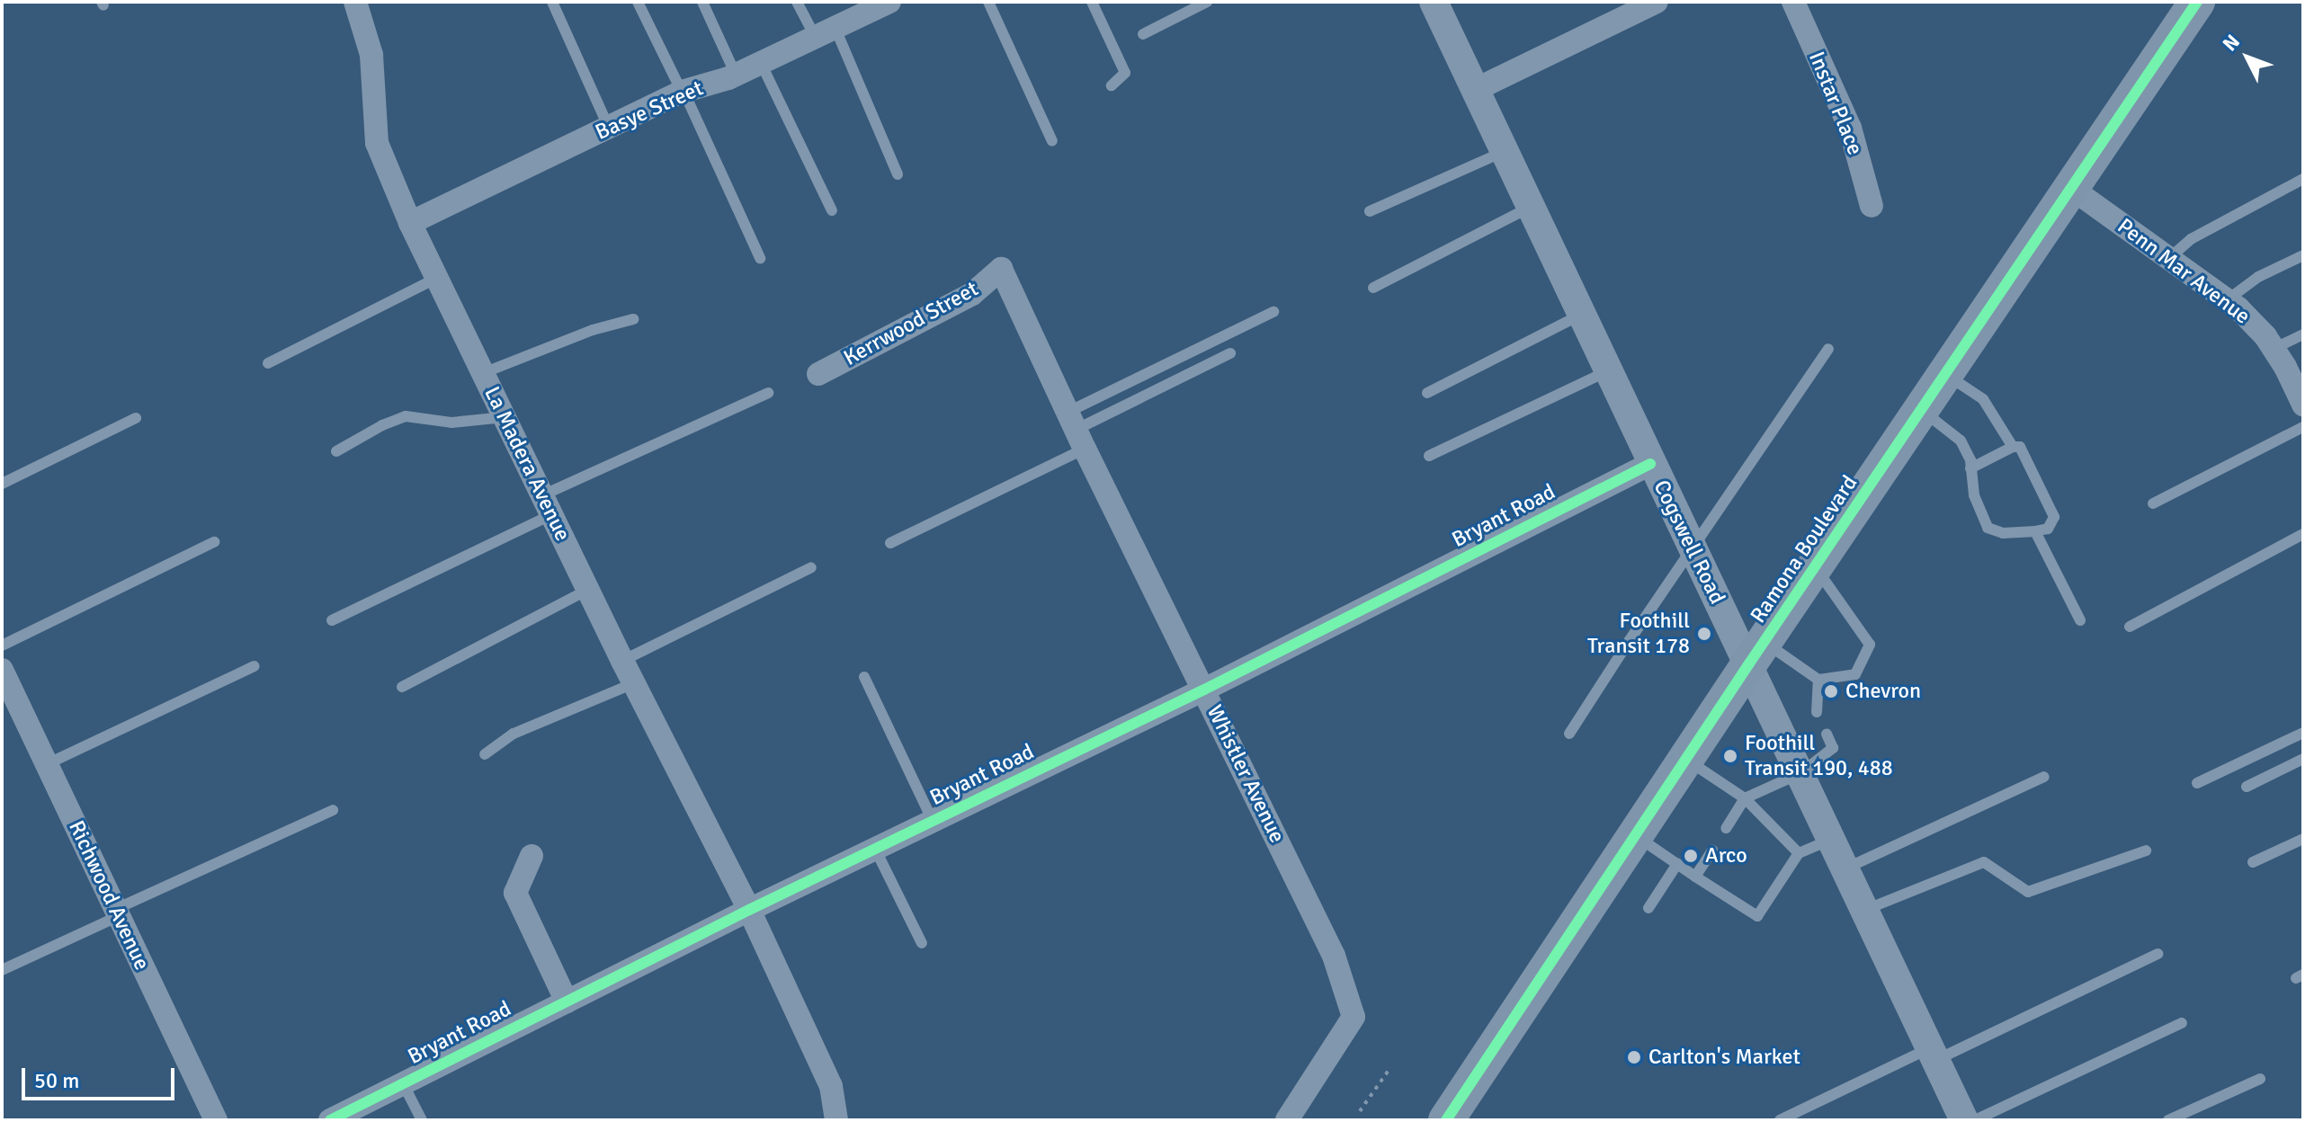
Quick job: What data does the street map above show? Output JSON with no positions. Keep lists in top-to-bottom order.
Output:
{
  "streets": {
    "main road": ["Ramona Boulevard"],
    "street": [
      "Instar Place",
      "Basye Street",
      "Penn Mar Avenue",
      "Kerrwood Street",
      "La Madera Avenue",
      "Bryant Road",
      "Cogswell Road",
      "Whistler Avenue",
      "Richwood Avenue"
    ]
  },
  "crossings": [
    ["Basye Street", "La Madera Avenue"],
    ["Penn Mar Avenue", "Ramona Boulevard"],
    ["Kerrwood Street", "Whistler Avenue"],
    ["La Madera Avenue", "Bryant Road"],
    ["Bryant Road", "Cogswell Road"],
    ["Bryant Road", "Whistler Avenue"],
    ["Cogswell Road", "Ramona Boulevard"]
  ],
  "places": [
    "Foothill Transit 178",
    "Chevron",
    "Foothill Transit 190, 488",
    "Arco",
    "Carlton's Market"
  ],
  "scale_bar": "50 m",
  "north": "top left"
}
